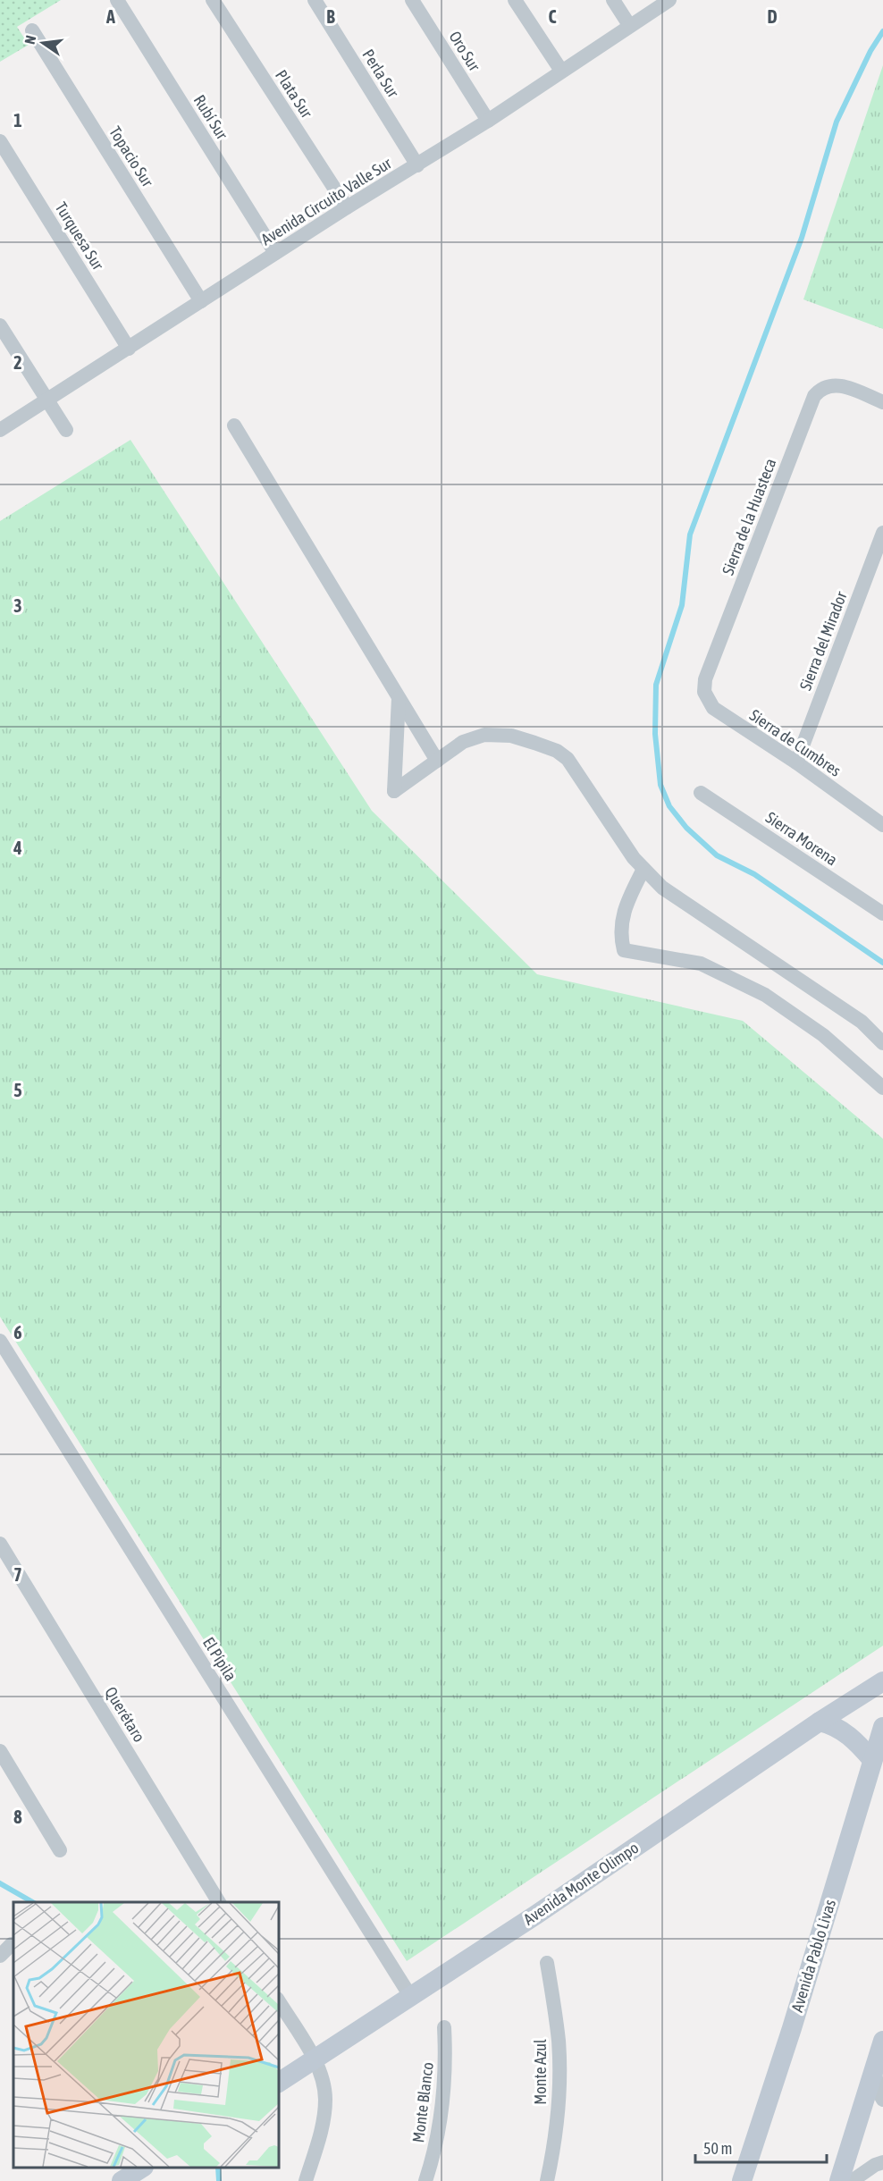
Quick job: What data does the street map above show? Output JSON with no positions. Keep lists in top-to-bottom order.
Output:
{
  "streets": {
    "street": [
      "Oro Sur",
      "Perla Sur",
      "Plata Sur",
      "Rubí Sur",
      "Topacio Sur",
      "Avenida Circuito Valle Sur",
      "Turquesa Sur",
      "Sierra de la Huasteca",
      "Sierra del Mirador",
      "Sierra de Cumbres",
      "Sierra Morena",
      "El Pípila",
      "Querétaro",
      "Avenida Monte Olimpo",
      "Avenida Pablo Livas",
      "Monte Azul",
      "Monte Blanco"
    ]
  },
  "crossings": [
    ["Oro Sur", "Avenida Circuito Valle Sur"],
    ["Perla Sur", "Avenida Circuito Valle Sur"],
    ["Plata Sur", "Avenida Circuito Valle Sur"],
    ["Rubí Sur", "Avenida Circuito Valle Sur"],
    ["Topacio Sur", "Avenida Circuito Valle Sur"],
    ["Avenida Circuito Valle Sur", "Turquesa Sur"],
    ["Sierra de la Huasteca", "Sierra de Cumbres"],
    ["Sierra del Mirador", "Sierra de Cumbres"],
    ["El Pípila", "Avenida Monte Olimpo"]
  ],
  "scale_bar": "50 m",
  "north": "left",
  "grid": {
    "columns": [
      "A",
      "B",
      "C",
      "D"
    ],
    "rows": [
      "1",
      "2",
      "3",
      "4",
      "5",
      "6",
      "7",
      "8"
    ]
  }
}
